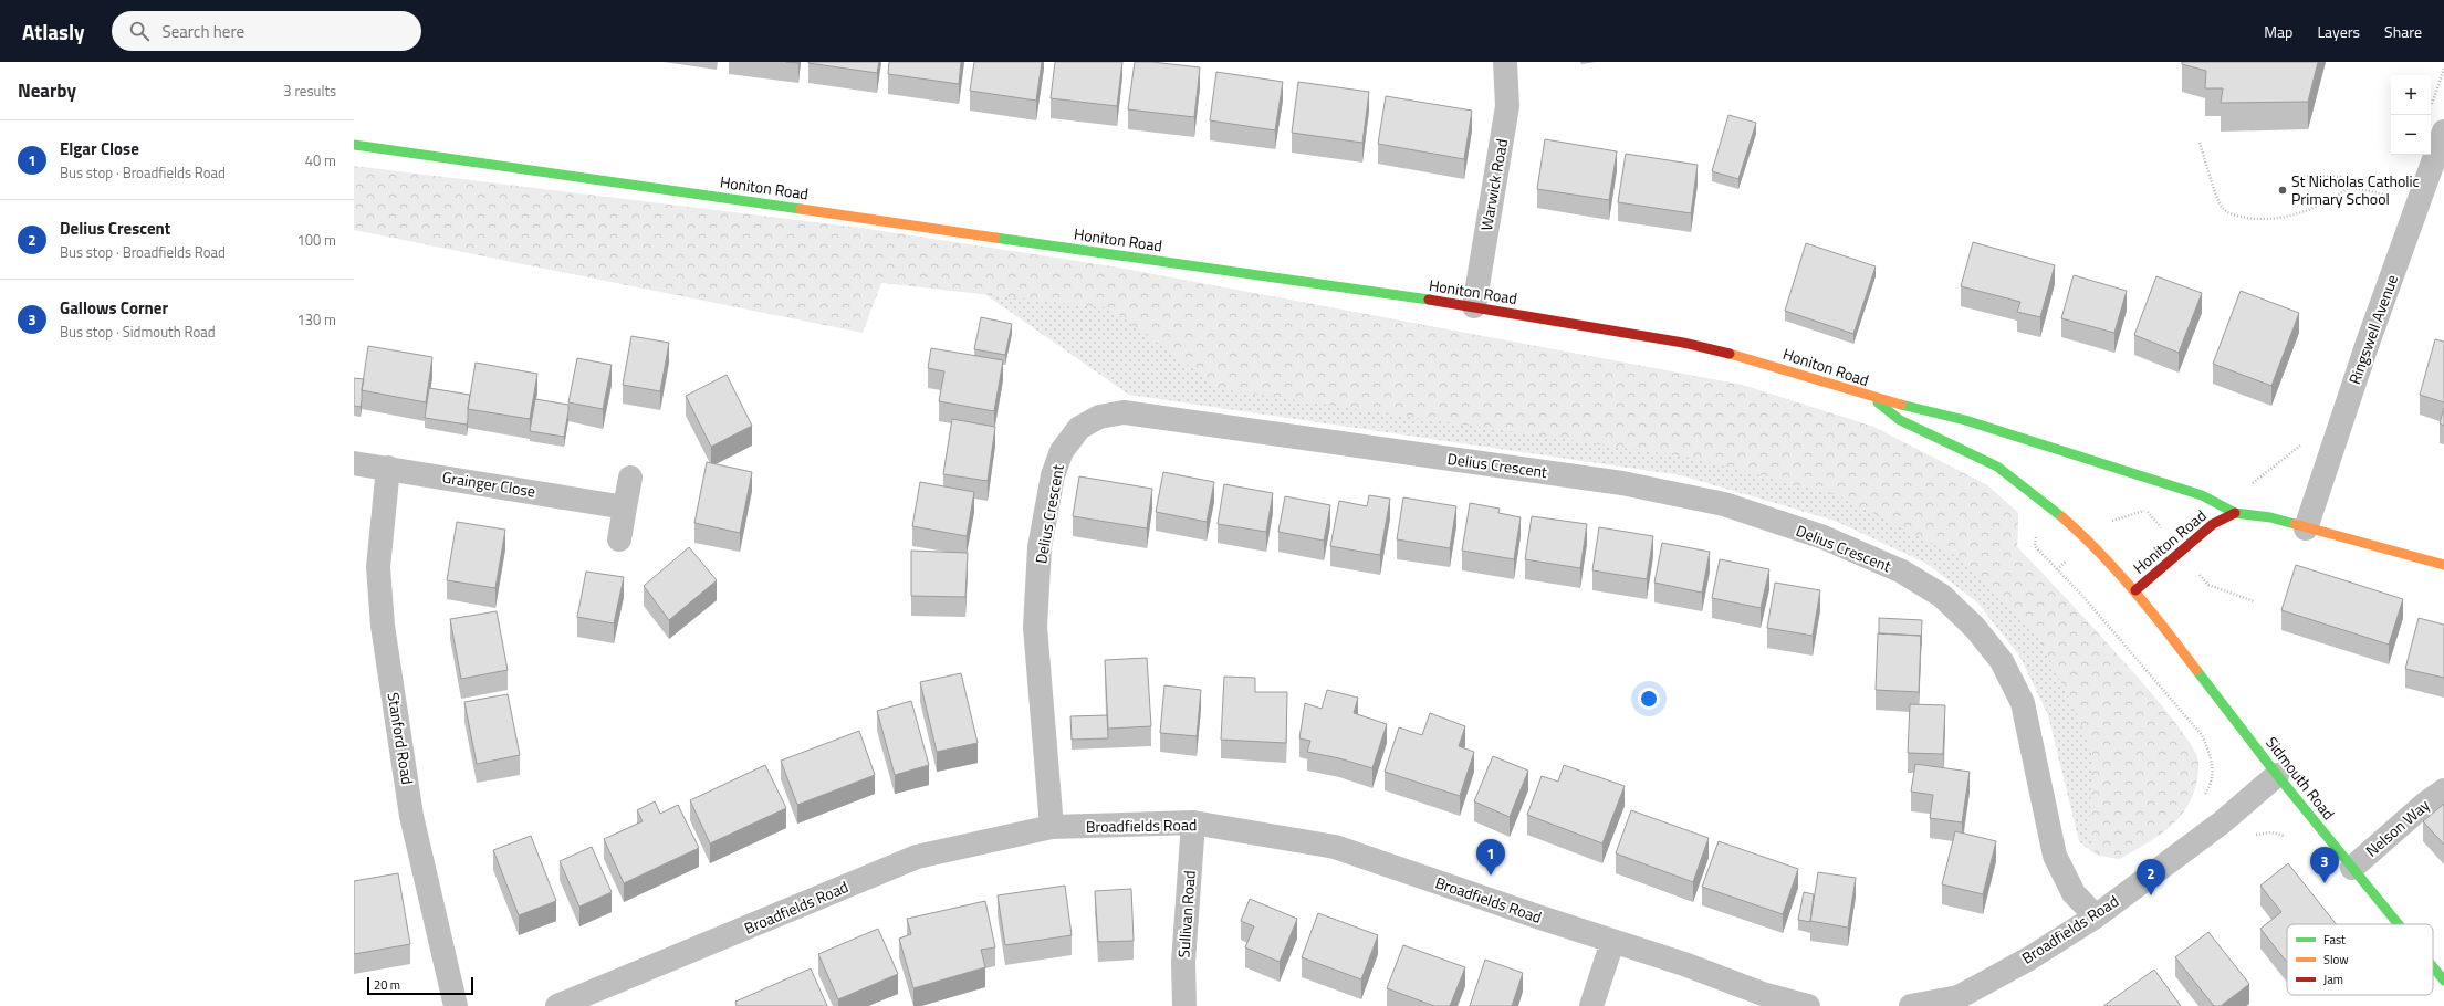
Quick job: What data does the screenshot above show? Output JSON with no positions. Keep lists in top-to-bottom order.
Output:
{
  "streets": {
    "main road": ["Honiton Road", "Sidmouth Road"],
    "street": [
      "Warwick Road",
      "Ringswell Avenue",
      "Delius Crescent",
      "Grainger Close",
      "Stanford Road",
      "Broadfields Road",
      "Nelson Way",
      "Sullivan Road"
    ]
  },
  "crossings": [
    ["Warwick Road", "Honiton Road"],
    ["Honiton Road", "Ringswell Avenue"],
    ["Honiton Road", "Sidmouth Road"],
    ["Delius Crescent", "Broadfields Road"],
    ["Grainger Close", "Stanford Road"],
    ["Sidmouth Road", "Broadfields Road"],
    ["Sidmouth Road", "Nelson Way"],
    ["Broadfields Road", "Sullivan Road"]
  ],
  "places": ["St Nicholas Catholic Primary School"],
  "legend": ["Fast", "Slow", "Jam"],
  "scale_bar": "20 m",
  "page": {
    "header": "Atlasly",
    "search": "Search here",
    "nav": ["Map", "Layers", "Share"],
    "heading": ["Nearby", "3 results"],
    "map_buttons": ["+", "−"],
    "list": [
      {
        "mark": "1",
        "name": "Elgar Close",
        "note": "Bus stop · Broadfields Road",
        "value": "40 m"
      },
      {
        "mark": "2",
        "name": "Delius Crescent",
        "note": "Bus stop · Broadfields Road",
        "value": "100 m"
      },
      {
        "mark": "3",
        "name": "Gallows Corner",
        "note": "Bus stop · Sidmouth Road",
        "value": "130 m"
      }
    ],
    "pins": ["1", "3", "2"],
    "scale": "20 m"
  }
}
